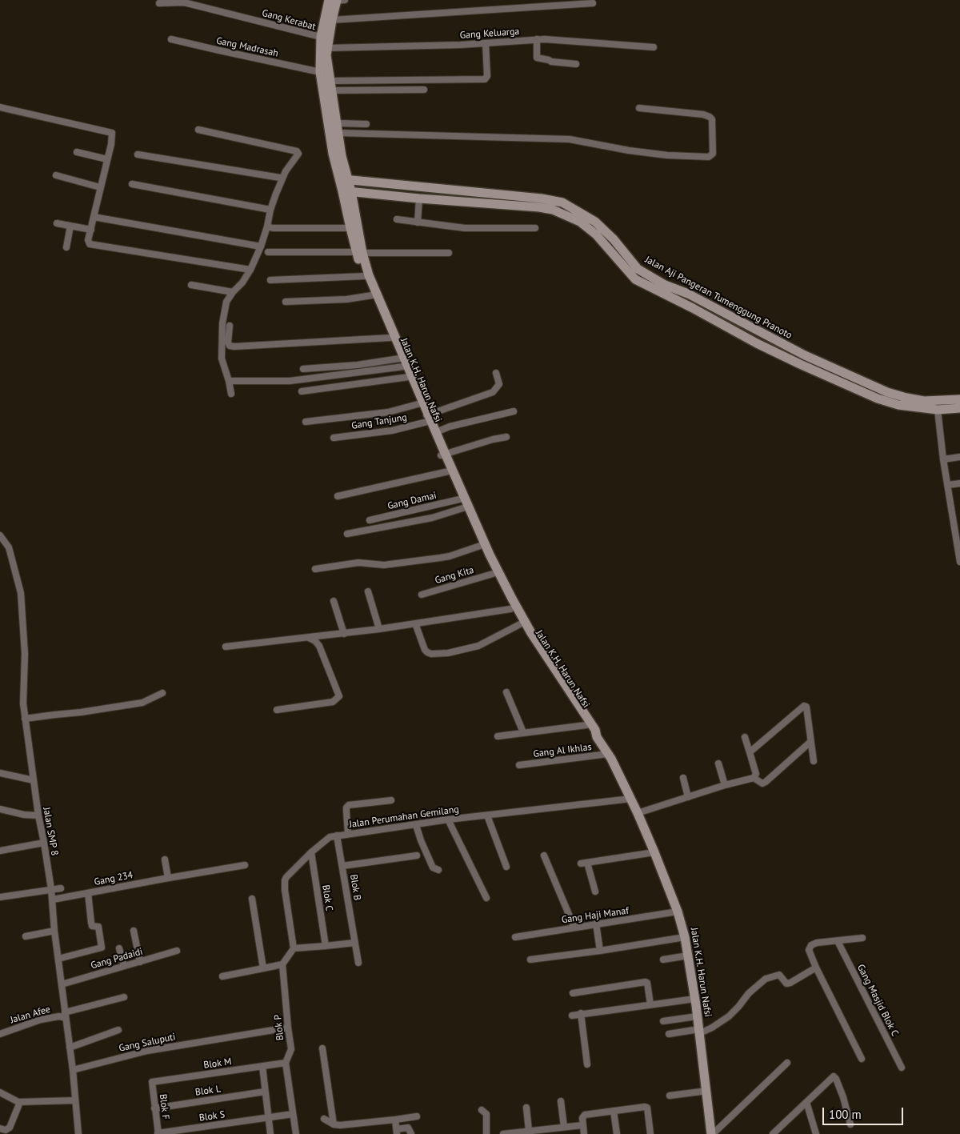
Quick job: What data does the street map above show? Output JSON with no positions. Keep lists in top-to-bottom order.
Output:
{
  "streets": {
    "main road": ["Jalan Aji Pangeran Tumenggung Pranoto", "Jalan K.H. Harun Nafsi"],
    "street": [
      "Gang Kerabat",
      "Gang Keluarga",
      "Gang Madrasah",
      "Gang Tanjung",
      "Gang Damai",
      "Gang Kita",
      "Gang Al Ikhlas",
      "Jalan Perumahan Gemilang",
      "Jalan SMP 8",
      "Gang 234",
      "Blok B",
      "Blok C",
      "Gang Haji Manaf",
      "Gang Padaidi",
      "Gang Masjid Blok C",
      "Jalan Afee",
      "Blok P",
      "Gang Saluputi",
      "Blok M",
      "Blok L",
      "Blok F",
      "Blok S"
    ]
  },
  "crossings": [
    ["Gang Kerabat", "Jalan K.H. Harun Nafsi"],
    ["Gang Keluarga", "Jalan K.H. Harun Nafsi"],
    ["Gang Madrasah", "Jalan K.H. Harun Nafsi"],
    ["Jalan Aji Pangeran Tumenggung Pranoto", "Jalan K.H. Harun Nafsi"],
    ["Jalan K.H. Harun Nafsi", "Gang Tanjung"],
    ["Jalan K.H. Harun Nafsi", "Gang Damai"],
    ["Jalan K.H. Harun Nafsi", "Gang Kita"],
    ["Jalan K.H. Harun Nafsi", "Gang Al Ikhlas"],
    ["Jalan K.H. Harun Nafsi", "Jalan Perumahan Gemilang"],
    ["Jalan K.H. Harun Nafsi", "Gang Haji Manaf"],
    ["Jalan Perumahan Gemilang", "Blok B"],
    ["Jalan Perumahan Gemilang", "Blok C"],
    ["Jalan SMP 8", "Gang 234"],
    ["Jalan SMP 8", "Gang Padaidi"],
    ["Jalan SMP 8", "Jalan Afee"],
    ["Jalan SMP 8", "Gang Saluputi"],
    ["Blok P", "Gang Saluputi"],
    ["Blok P", "Blok M"],
    ["Blok P", "Blok S"],
    ["Blok M", "Blok F"],
    ["Blok L", "Blok F"],
    ["Blok F", "Blok S"]
  ],
  "scale_bar": "100 m"
}
